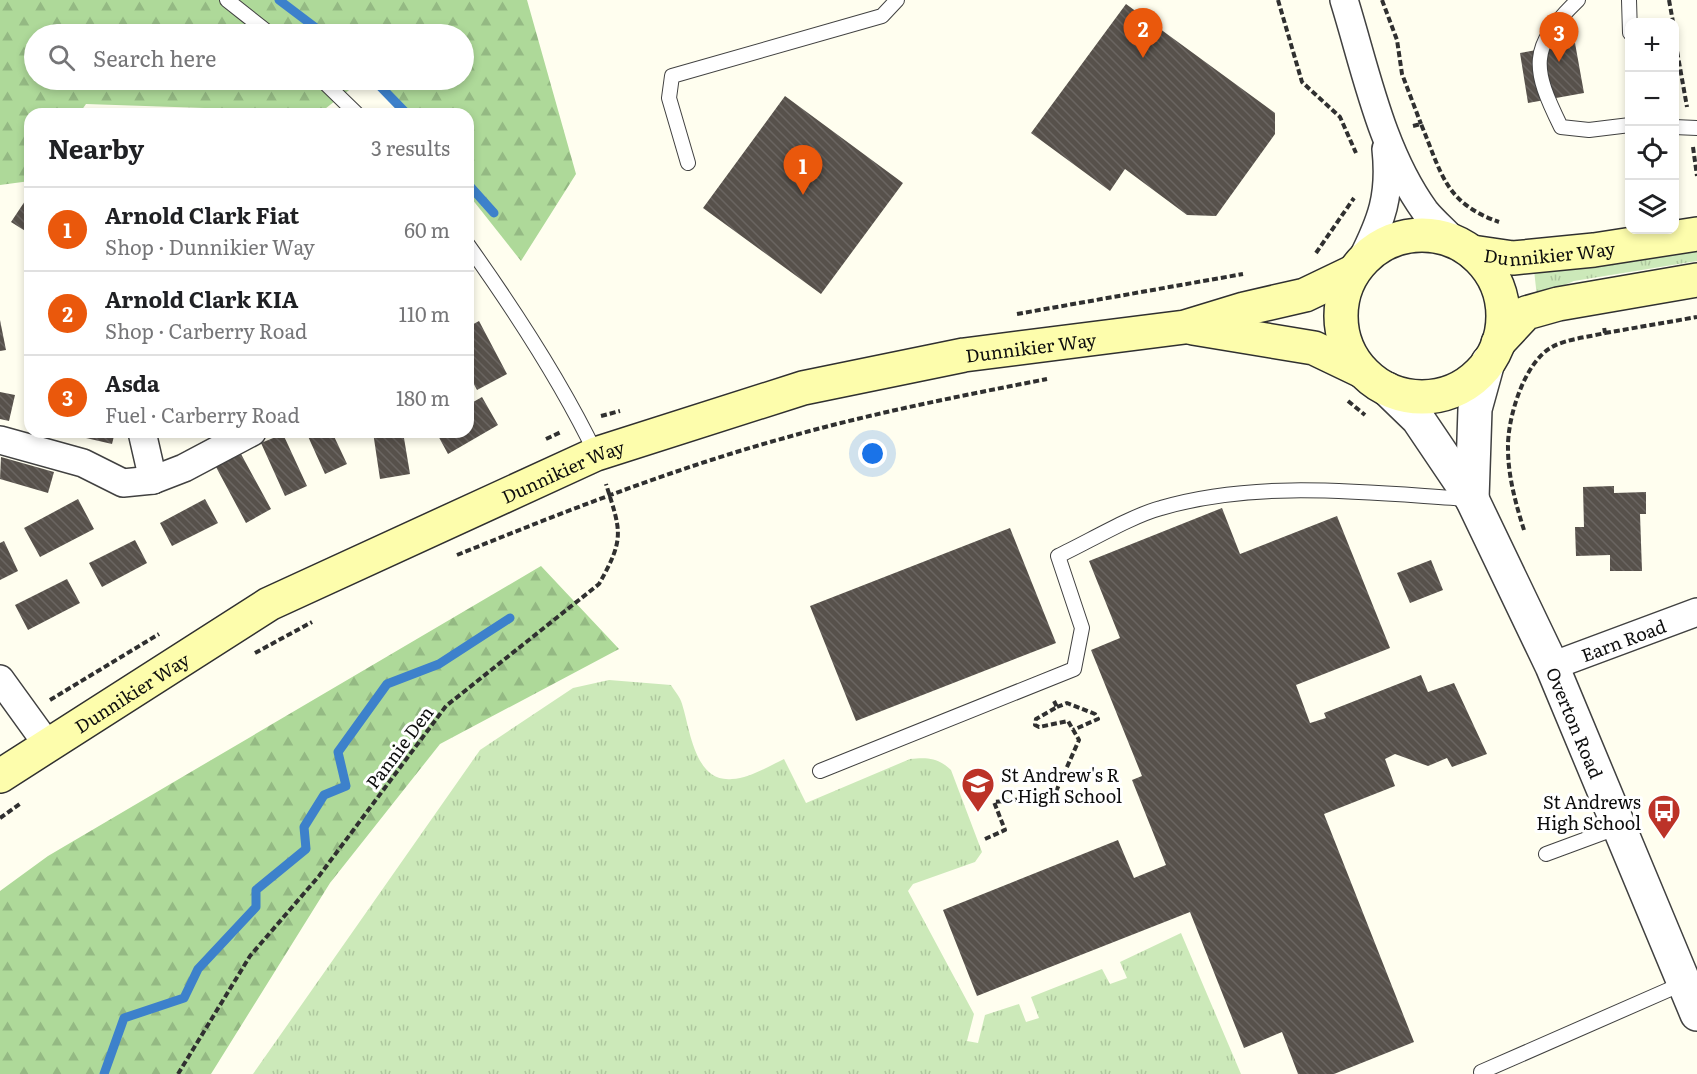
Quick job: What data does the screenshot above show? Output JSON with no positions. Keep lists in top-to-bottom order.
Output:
{
  "streets": {
    "main road": ["Dunnikier Way"],
    "street": ["Earn Road", "Overton Road"],
    "path": ["Pannie Den"]
  },
  "crossings": [
    ["Dunnikier Way", "Overton Road"],
    ["Dunnikier Way", "Pannie Den"],
    ["Earn Road", "Overton Road"]
  ],
  "places": {
    "school or university": ["St Andrew's R C High School"],
    "bus stop": ["St Andrews High School"]
  },
  "page": {
    "pins": ["2", "3", "1"],
    "map_buttons": ["+", "−"],
    "search": "Search here",
    "heading": ["Nearby", "3 results"],
    "list": [
      {
        "mark": "1",
        "name": "Arnold Clark Fiat",
        "note": "Shop · Dunnikier Way",
        "value": "60 m"
      },
      {
        "mark": "2",
        "name": "Arnold Clark KIA",
        "note": "Shop · Carberry Road",
        "value": "110 m"
      },
      {
        "mark": "3",
        "name": "Asda",
        "note": "Fuel · Carberry Road",
        "value": "180 m"
      }
    ]
  }
}
